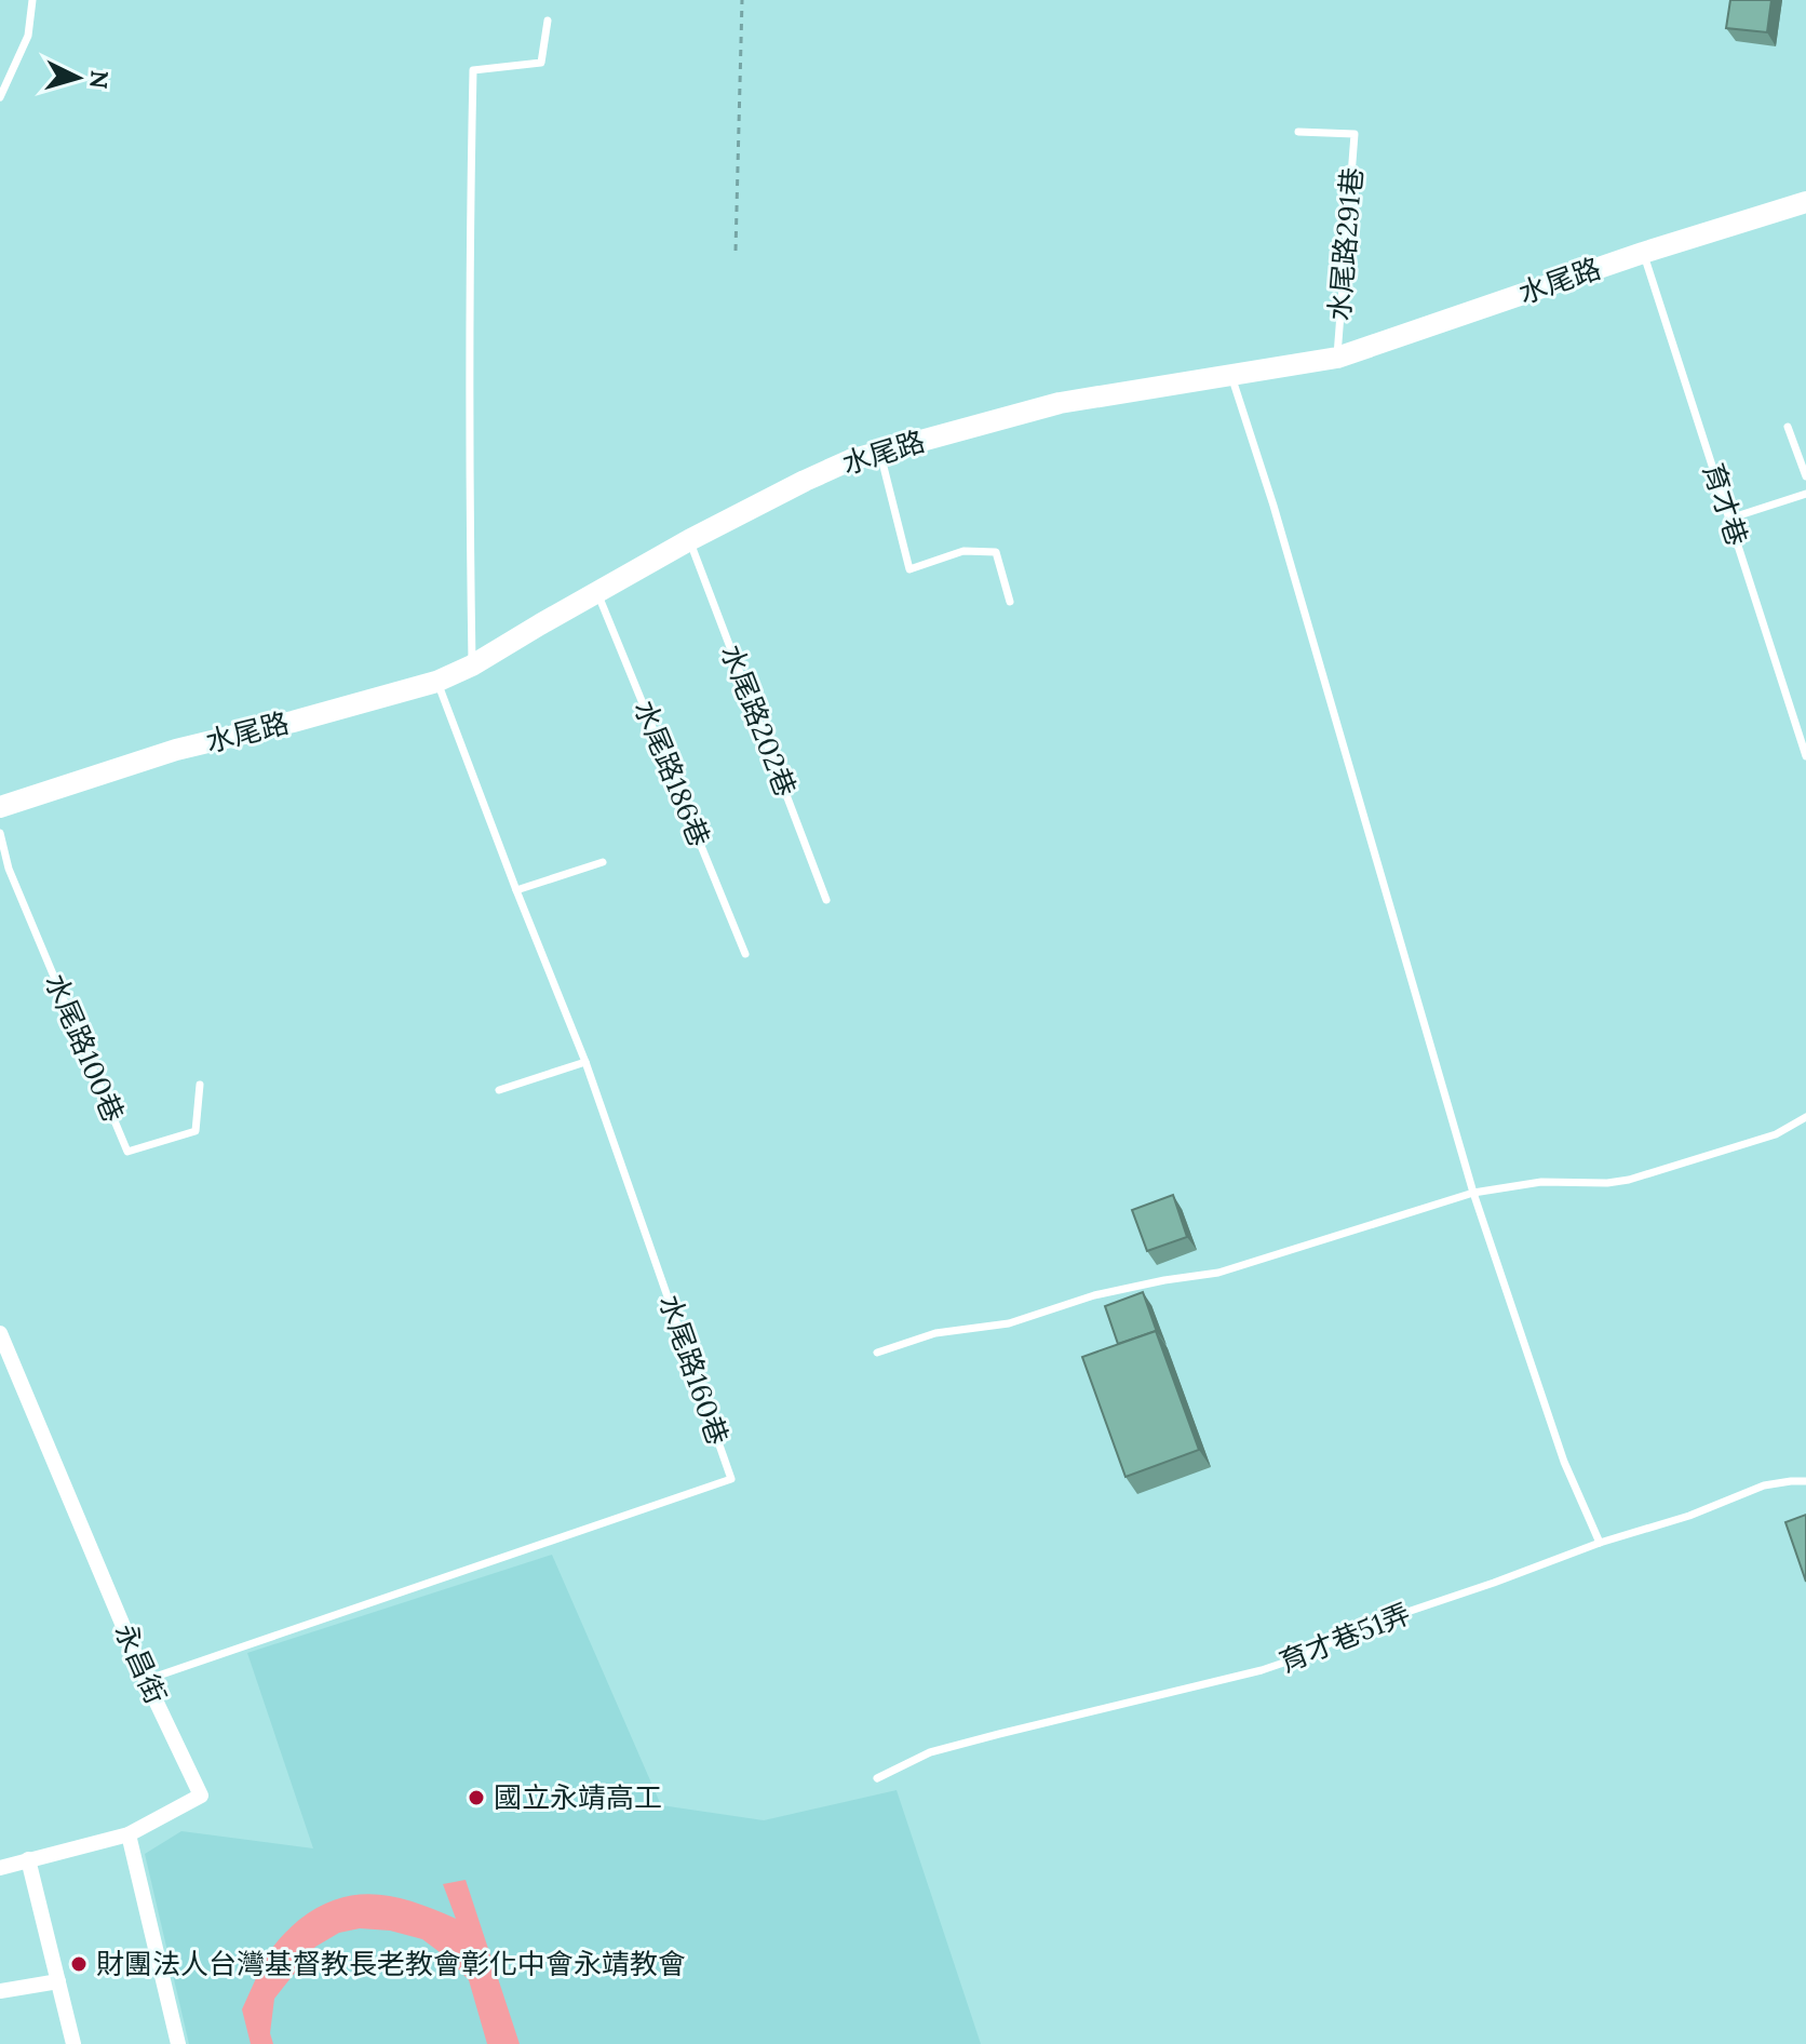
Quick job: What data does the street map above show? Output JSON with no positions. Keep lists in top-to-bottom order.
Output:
{
  "streets": {
    "street": ["水尾路", "永昌街"],
    "lane": [
      "水尾路291巷",
      "育才巷",
      "水尾路202巷",
      "水尾路186巷",
      "水尾路100巷",
      "水尾路160巷",
      "育才巷51弄"
    ]
  },
  "crossings": [
    ["水尾路291巷", "水尾路"],
    ["水尾路", "育才巷"],
    ["水尾路", "水尾路202巷"],
    ["水尾路", "水尾路186巷"],
    ["水尾路", "水尾路160巷"],
    ["水尾路160巷", "永昌街"]
  ],
  "places": ["國立永靖高工", "財團法人台灣基督教長老教會彰化中會永靖教會"],
  "north": "right"
}
